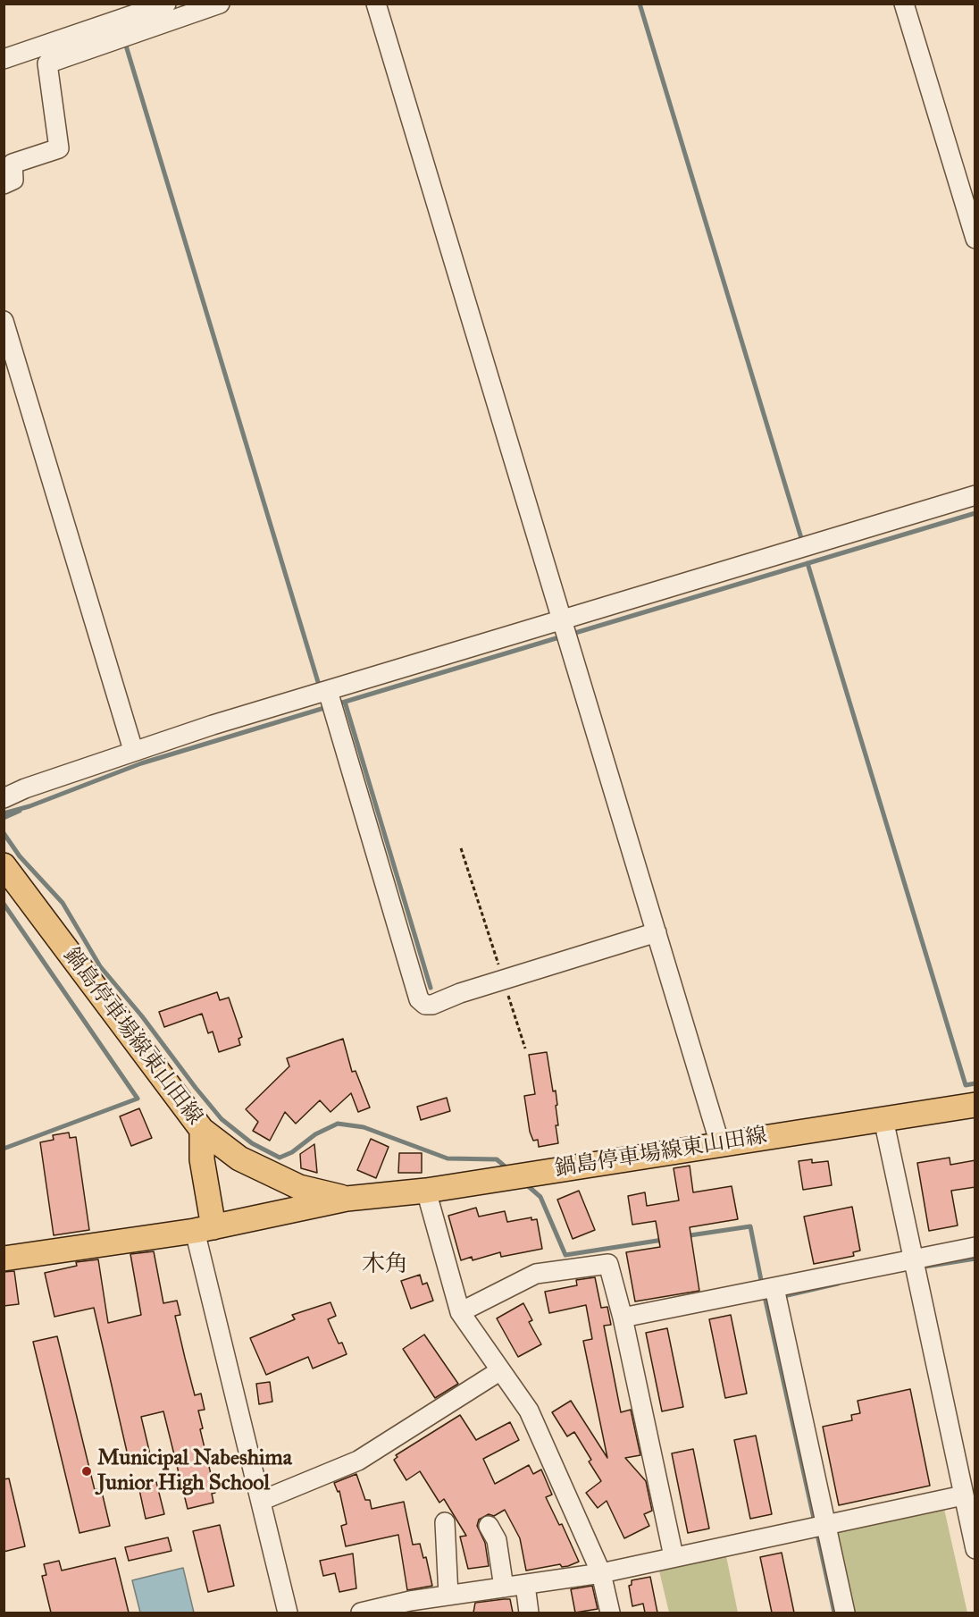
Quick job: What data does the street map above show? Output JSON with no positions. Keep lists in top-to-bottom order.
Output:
{
  "streets": {
    "main road": ["鍋島停車場線東山田線"]
  },
  "districts": ["木角"],
  "places": ["Municipal Nabeshima Junior High School"]
}
